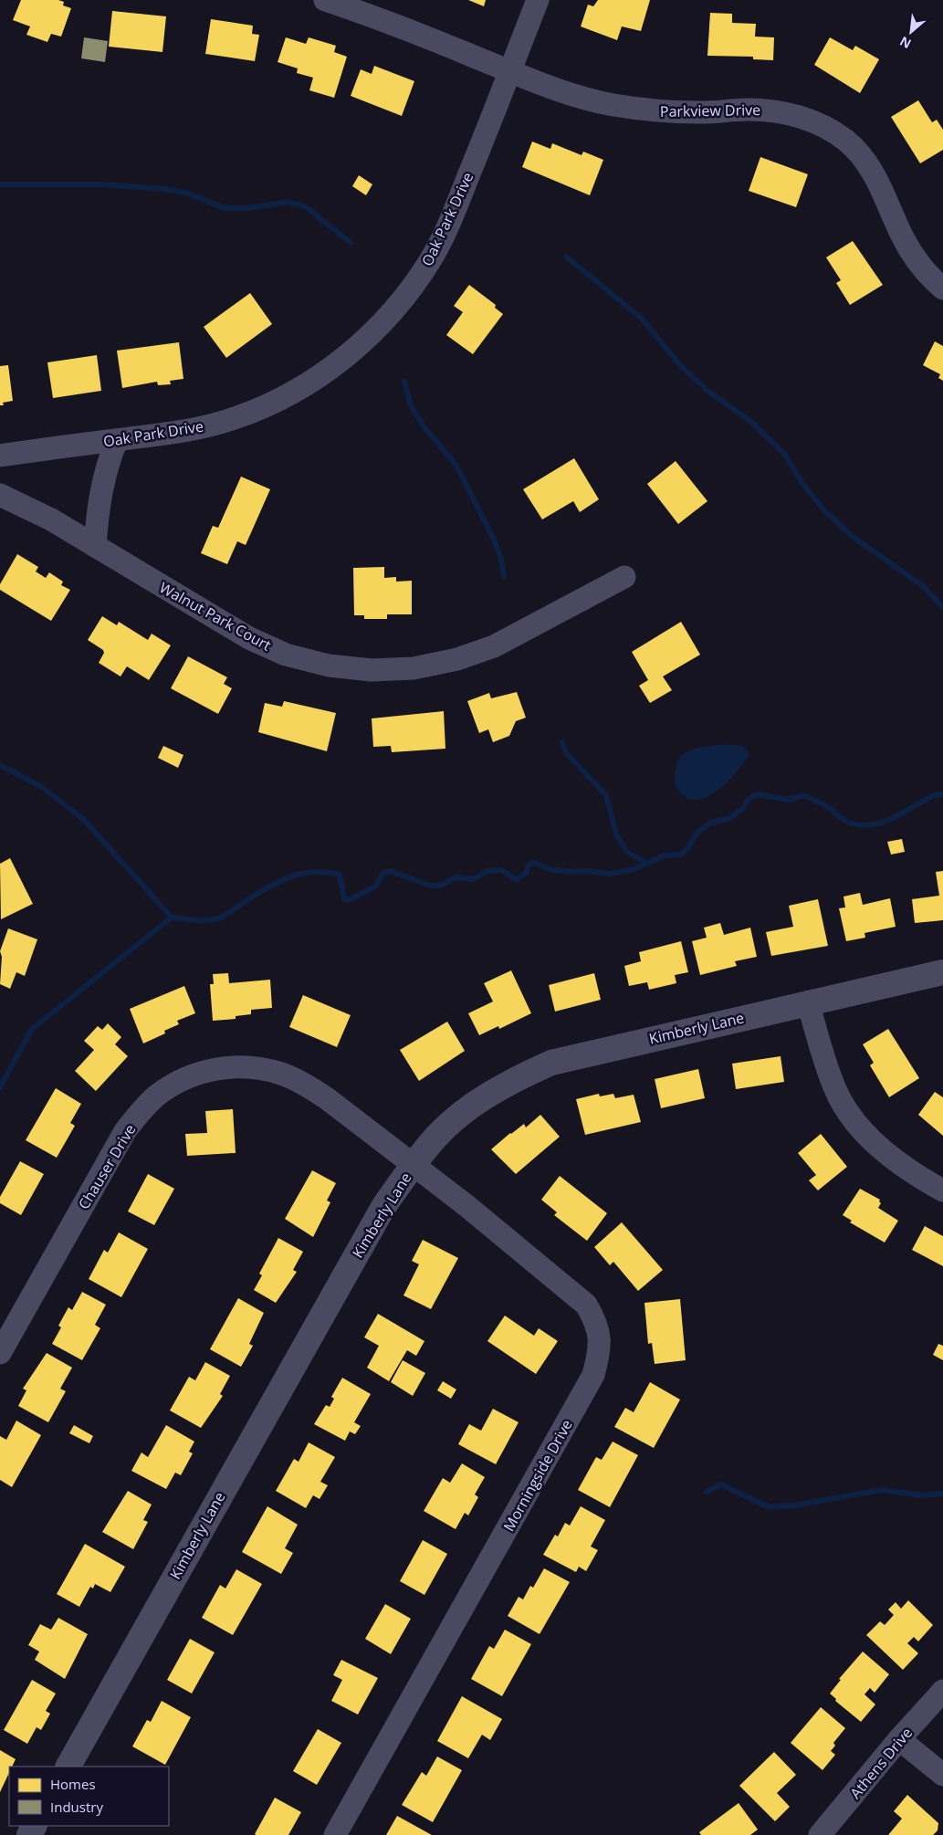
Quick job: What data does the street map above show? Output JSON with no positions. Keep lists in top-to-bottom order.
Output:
{
  "streets": {
    "street": [
      "Parkview Drive",
      "Oak Park Drive",
      "Walnut Park Court",
      "Kimberly Lane",
      "Chauser Drive",
      "Morningside Drive",
      "Athens Drive"
    ]
  },
  "crossings": [
    ["Parkview Drive", "Oak Park Drive"],
    ["Kimberly Lane", "Chauser Drive"],
    ["Kimberly Lane", "Morningside Drive"],
    ["Chauser Drive", "Morningside Drive"]
  ],
  "legend": ["Homes", "Industry"],
  "north": "bottom left"
}
